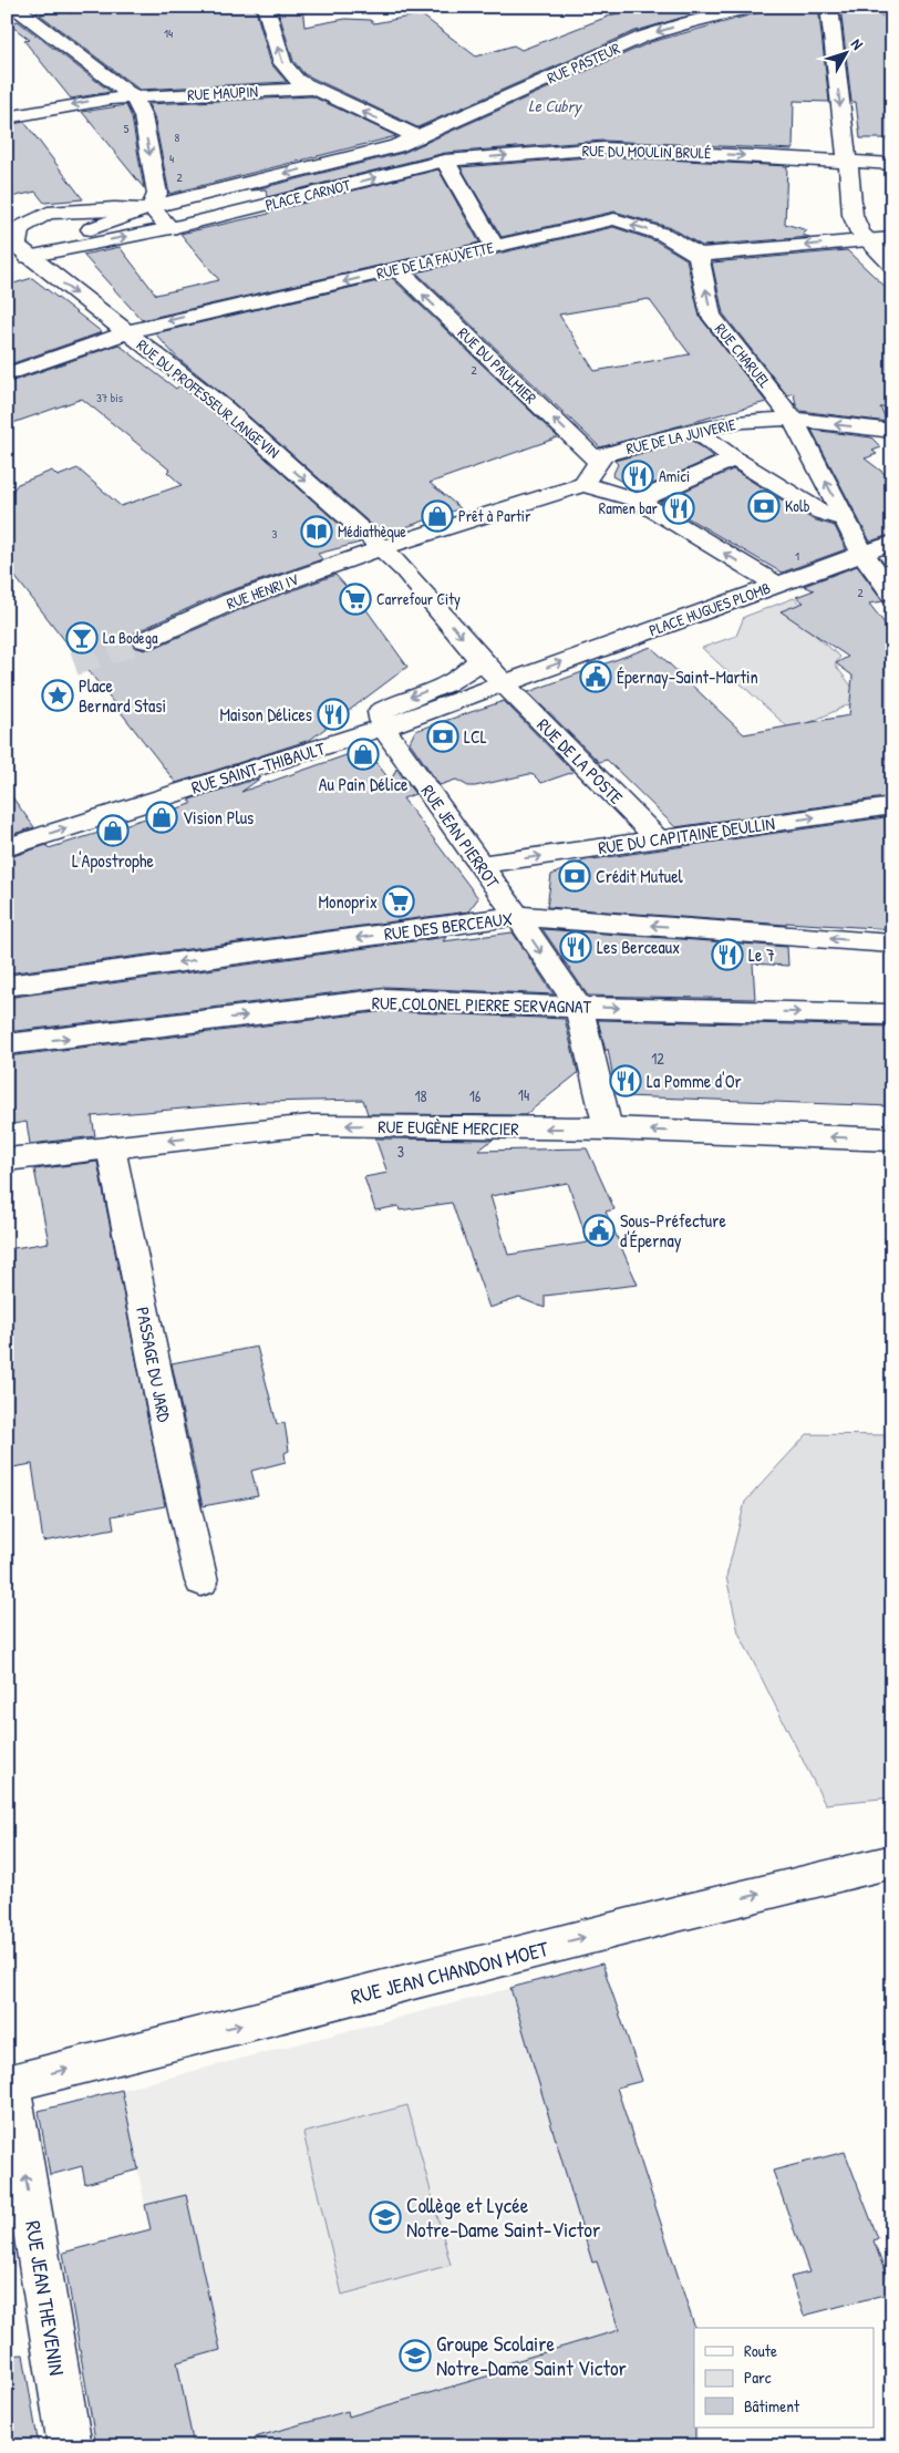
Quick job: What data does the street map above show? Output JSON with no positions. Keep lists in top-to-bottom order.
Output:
{
  "streets": {
    "street": [
      "RUE PASTEUR",
      "RUE MAUPIN",
      "RUE DU MOULIN BRULÉ",
      "PLACE CARNOT",
      "RUE DE LA FAUVETTE",
      "RUE CHARUEL",
      "RUE DU PAULMIER",
      "RUE DU PROFESSEUR LANGEVIN",
      "RUE DE LA JUIVERIE",
      "RUE HENRI IV",
      "PLACE HUGUES PLOMB",
      "RUE DE LA POSTE",
      "RUE SAINT-THIBAULT",
      "RUE DU CAPITAINE DEULLIN",
      "RUE JEAN PIERROT",
      "RUE DES BERCEAUX",
      "RUE COLONEL PIERRE SERVAGNAT",
      "RUE EUGÈNE MERCIER",
      "PASSAGE DU JARD",
      "RUE JEAN CHANDON MOET",
      "RUE JEAN THEVENIN"
    ]
  },
  "crossings": [
    ["RUE PASTEUR", "PLACE CARNOT"],
    ["RUE DU MOULIN BRULÉ", "PLACE CARNOT"],
    ["PLACE CARNOT", "RUE DU PROFESSEUR LANGEVIN"],
    ["RUE DE LA FAUVETTE", "RUE CHARUEL"],
    ["RUE DE LA FAUVETTE", "RUE DU PAULMIER"],
    ["RUE DE LA FAUVETTE", "RUE DU PROFESSEUR LANGEVIN"],
    ["RUE CHARUEL", "RUE DE LA JUIVERIE"],
    ["RUE DU PAULMIER", "RUE DE LA JUIVERIE"],
    ["RUE DU PROFESSEUR LANGEVIN", "RUE HENRI IV"],
    ["PLACE HUGUES PLOMB", "RUE DE LA POSTE"],
    ["PLACE HUGUES PLOMB", "RUE SAINT-THIBAULT"],
    ["RUE DE LA POSTE", "RUE SAINT-THIBAULT"],
    ["RUE DE LA POSTE", "RUE DU CAPITAINE DEULLIN"],
    ["RUE SAINT-THIBAULT", "RUE JEAN PIERROT"],
    ["RUE DU CAPITAINE DEULLIN", "RUE JEAN PIERROT"],
    ["RUE JEAN PIERROT", "RUE DES BERCEAUX"],
    ["RUE JEAN PIERROT", "RUE COLONEL PIERRE SERVAGNAT"],
    ["RUE JEAN PIERROT", "RUE EUGÈNE MERCIER"],
    ["RUE EUGÈNE MERCIER", "PASSAGE DU JARD"],
    ["RUE JEAN CHANDON MOET", "RUE JEAN THEVENIN"]
  ],
  "one_way": [
    "RUE MAUPIN",
    "RUE DE LA FAUVETTE",
    "RUE DU PROFESSEUR LANGEVIN",
    "RUE SAINT-THIBAULT",
    "RUE DU CAPITAINE DEULLIN",
    "RUE DES BERCEAUX",
    "RUE COLONEL PIERRE SERVAGNAT",
    "RUE EUGÈNE MERCIER",
    "RUE JEAN CHANDON MOET",
    "RUE JEAN THEVENIN"
  ],
  "water": ["Le Cubry"],
  "places": {
    "restaurant": [
      "Amici",
      "Ramen bar",
      "Maison Délices",
      "Les Berceaux",
      "Le 7",
      "La Pomme d'Or"
    ],
    "bank": ["Kolb", "LCL", "Crédit Mutuel"],
    "shop": [
      "Prêt à Partir",
      "Au Pain Délice",
      "Vision Plus",
      "L'Apostrophe"
    ],
    "library": ["Médiathèque"],
    "supermarket": ["Carrefour City", "Monoprix"],
    "bar": ["La Bodega"],
    "public building": ["Épernay-Saint-Martin", "Sous-Préfecture d'Épernay"],
    "place": ["Place Bernard Stasi"],
    "school or university": ["Collège et Lycée Notre-Dame Saint-Victor", "Groupe Scolaire Notre-Dame Saint Victor"]
  },
  "house_numbers": [
    "14",
    "5",
    "8",
    "4",
    "2",
    "2",
    "37 bis",
    "3",
    "1",
    "2",
    "12",
    "14",
    "18",
    "16",
    "3"
  ],
  "legend": ["Route", "Parc", "Bâtiment"],
  "north": "top right"
}
